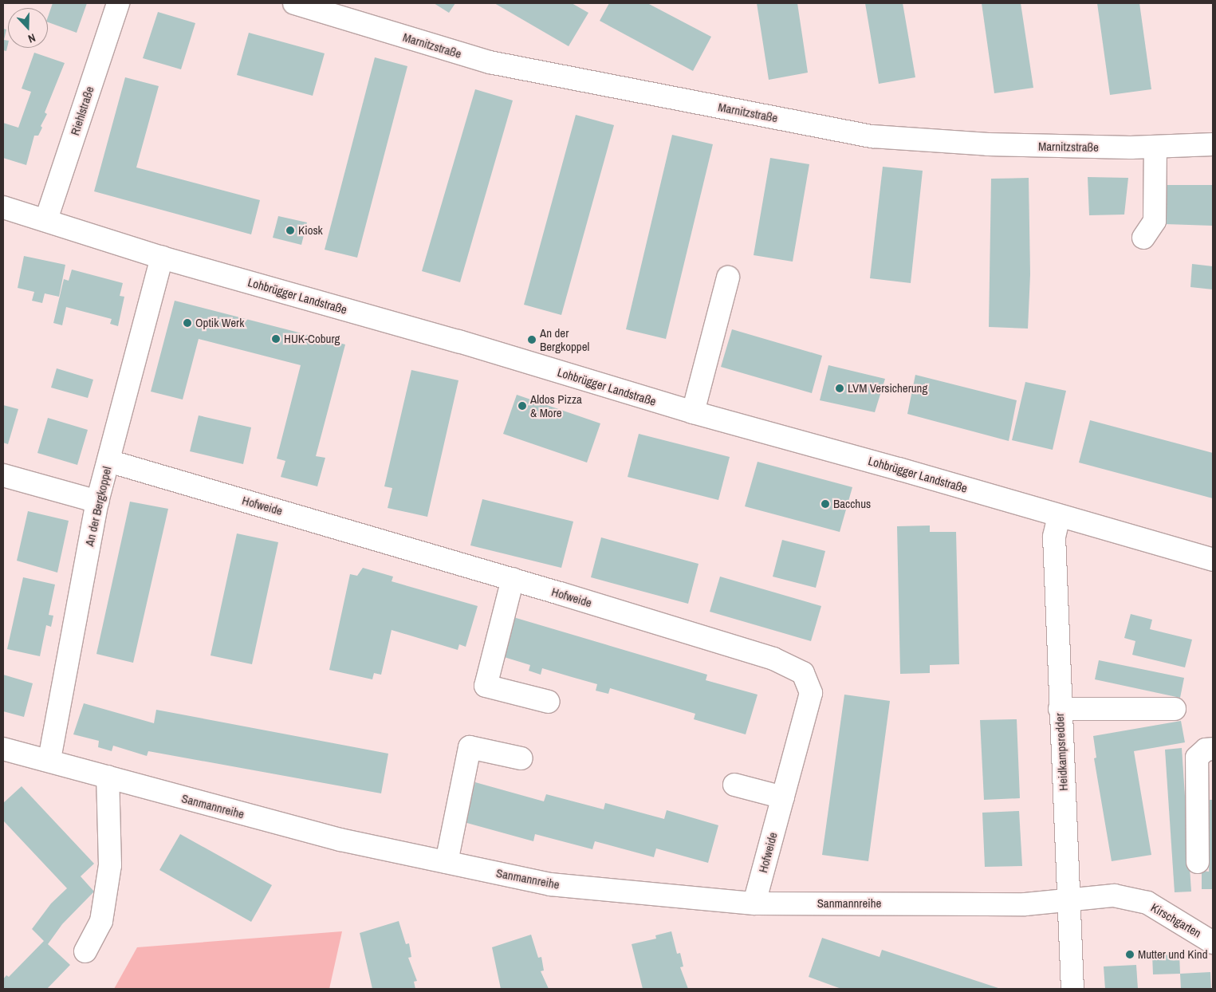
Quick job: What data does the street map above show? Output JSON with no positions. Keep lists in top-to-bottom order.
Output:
{
  "streets": {
    "street": [
      "Marnitzstraße",
      "Riehlstraße",
      "Lohbrügger Landstraße",
      "Hofweide",
      "An der Bergkoppel",
      "Heidkampsredder",
      "Sanmannreihe",
      "Kirschgarten"
    ]
  },
  "crossings": [
    ["Riehlstraße", "Lohbrügger Landstraße"],
    ["Lohbrügger Landstraße", "An der Bergkoppel"],
    ["Lohbrügger Landstraße", "Heidkampsredder"],
    ["Hofweide", "An der Bergkoppel"],
    ["Hofweide", "Sanmannreihe"],
    ["An der Bergkoppel", "Sanmannreihe"],
    ["Heidkampsredder", "Sanmannreihe"],
    ["Heidkampsredder", "Kirschgarten"],
    ["Sanmannreihe", "Kirschgarten"]
  ],
  "places": [
    "Kiosk",
    "Optik Werk",
    "HUK-Coburg",
    "An der Bergkoppel",
    "LVM Versicherung",
    "Aldos Pizza & More",
    "Bacchus",
    "Mutter und Kind"
  ],
  "north": "bottom"
}
